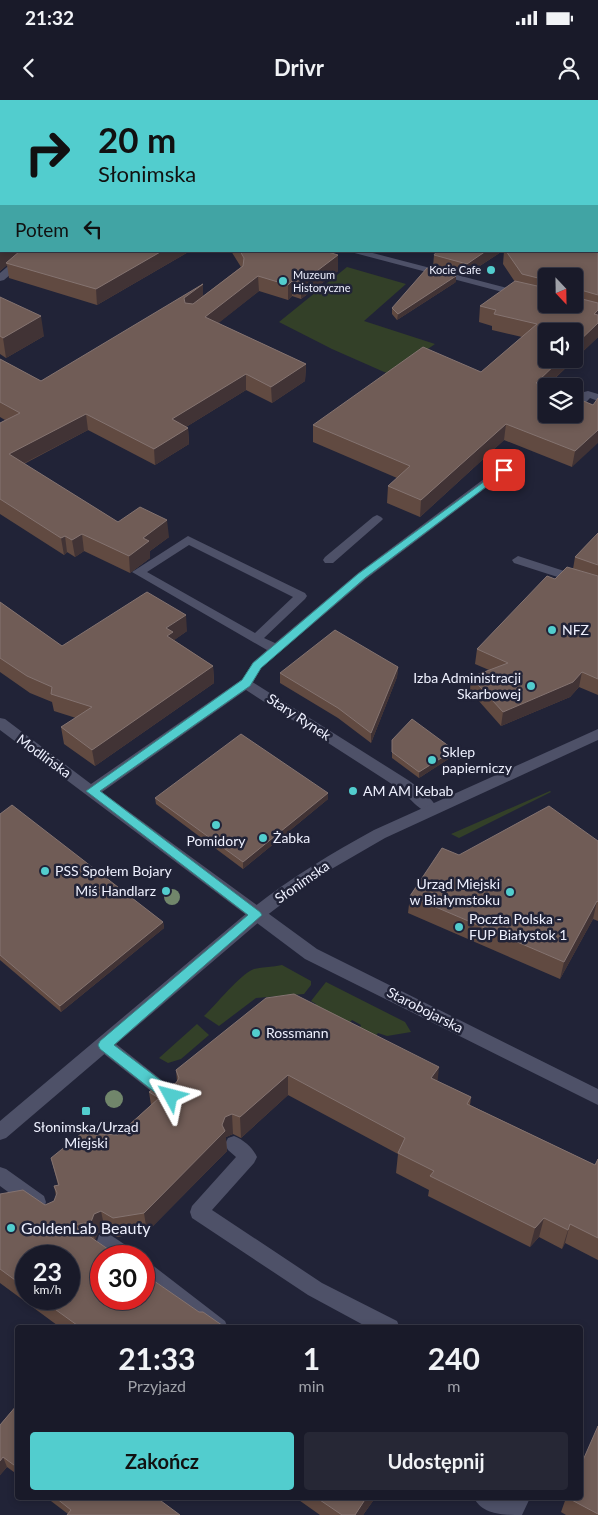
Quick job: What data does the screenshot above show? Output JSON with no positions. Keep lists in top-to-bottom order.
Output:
{
  "streets": {
    "street": [
      "Stary Rynek",
      "Modlińska",
      "Słonimska",
      "Starobojarska"
    ]
  },
  "crossings": [
    ["Stary Rynek", "Słonimska"],
    ["Modlińska", "Słonimska"],
    ["Modlińska", "Starobojarska"],
    ["Słonimska", "Starobojarska"]
  ],
  "places": {
    "other": [
      "Kocie Cafe",
      "Muzeum Historyczne",
      "NFZ",
      "Izba Administracji Skarbowej",
      "Sklep papierniczy",
      "AM AM Kebab",
      "Pomidory",
      "Żabka",
      "PSS Społem Bojary",
      "Miś Handlarz",
      "Urząd Miejski w Białymstoku",
      "Poczta Polska - FUP Białystok 1",
      "Rossmann",
      "GoldenLab Beauty"
    ],
    "transit": ["Słonimska/Urząd Miejski"]
  },
  "north": "bottom",
  "page": {
    "status": "21:32",
    "header": "Drivr",
    "turn": ["20 m", "Słonimska"],
    "then": "Potem",
    "speed": "23 km/h",
    "limit": "30",
    "eta": [
      "21:33",
      "Przyjazd",
      "1",
      "min",
      "240",
      "m"
    ],
    "buttons": ["Zakończ", "Udostępnij"]
  }
}
